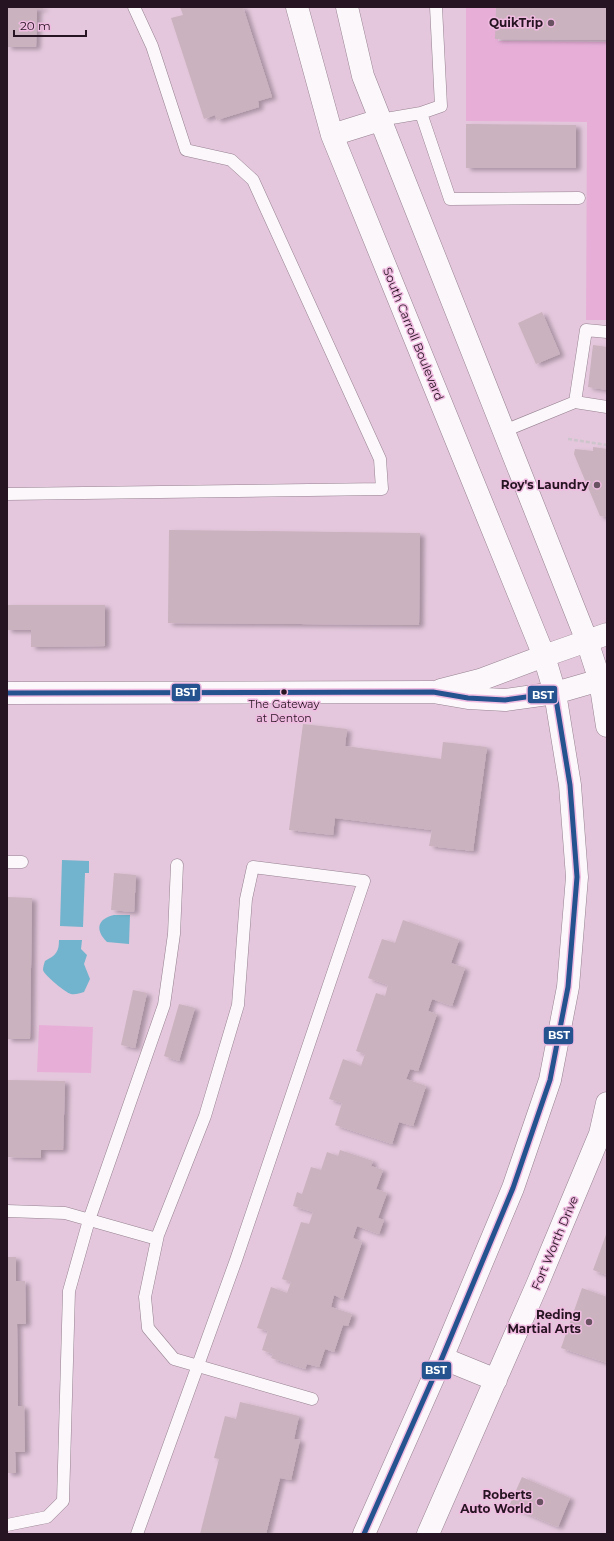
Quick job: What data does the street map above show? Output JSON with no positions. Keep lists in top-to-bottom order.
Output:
{
  "streets": {
    "main road": ["South Carroll Boulevard", "Fort Worth Drive"]
  },
  "places": [
    "QuikTrip",
    "Roy's Laundry",
    "The Gateway at Denton",
    "Reding Martial Arts",
    "Roberts Auto World"
  ],
  "lines": ["transit line BST"],
  "scale_bar": "20 m"
}
